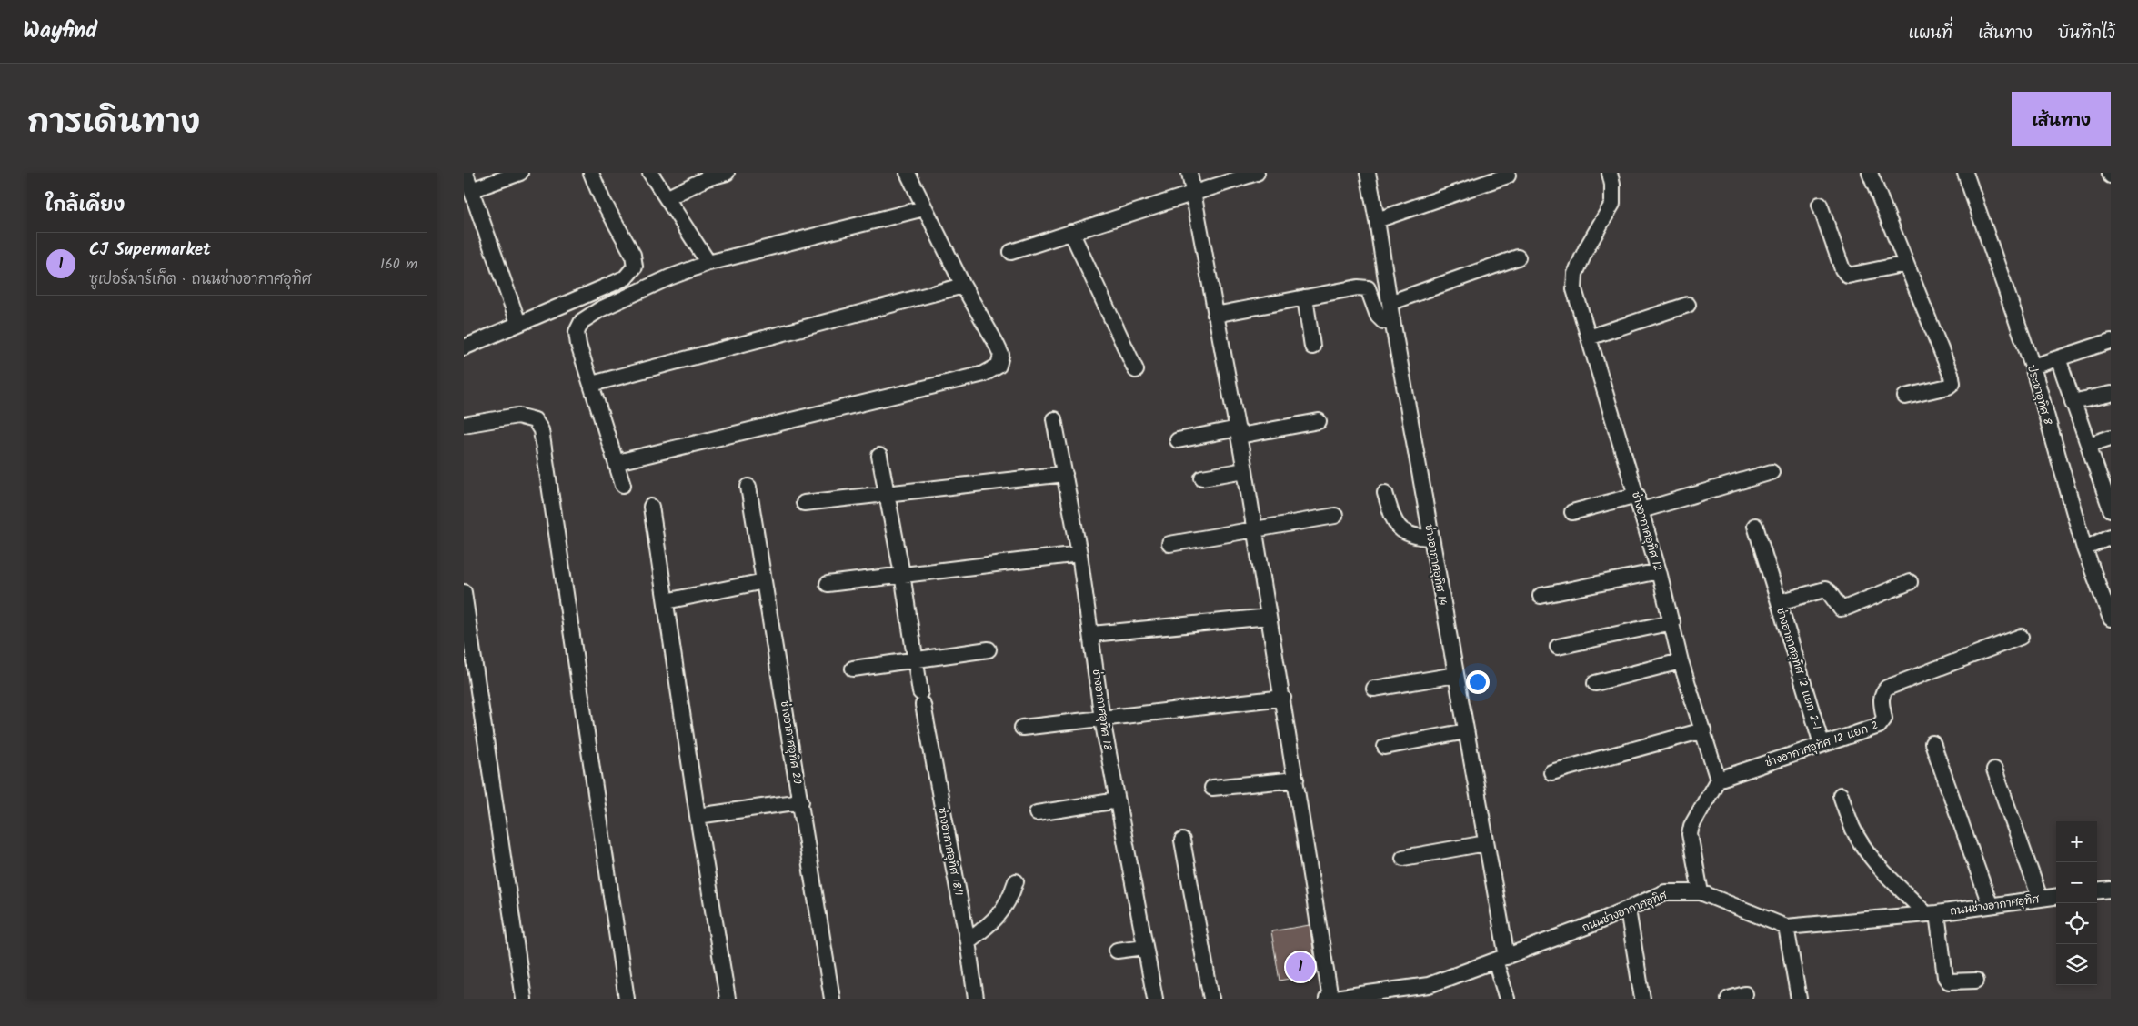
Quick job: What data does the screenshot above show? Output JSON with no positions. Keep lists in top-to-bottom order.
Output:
{
  "streets": {
    "street": [
      "ประชาอุทิศ 8",
      "ช่างอากาศอุทิศ 12",
      "ช่างอากาศอุทิศ 14",
      "ช่างอากาศอุทิศ 12 แยก 2-1",
      "ช่างอากาศอุทิศ 18",
      "ช่างอากาศอุทิศ 20",
      "ช่างอากาศอุทิศ 12 แยก 2",
      "ช่างอากาศอุทิศ 18/1",
      "ถนนช่างอากาศอุทิศ"
    ]
  },
  "crossings": [
    ["ช่างอากาศอุทิศ 12", "ช่างอากาศอุทิศ 12 แยก 2"],
    ["ช่างอากาศอุทิศ 14", "ถนนช่างอากาศอุทิศ"],
    ["ช่างอากาศอุทิศ 12 แยก 2-1", "ช่างอากาศอุทิศ 12 แยก 2"]
  ],
  "page": {
    "header": "Wayfind",
    "nav": ["แผนที่", "เส้นทาง", "บันทึกไว้"],
    "title": "การเดินทาง",
    "buttons": "เส้นทาง",
    "heading": "ใกล้เคียง",
    "list": [
      {
        "mark": "1",
        "name": "CJ Supermarket",
        "note": "ซูเปอร์มาร์เก็ต · ถนนช่างอากาศอุทิศ",
        "value": "160 m"
      }
    ],
    "map_buttons": ["+", "−"],
    "pins": "1"
  }
}
